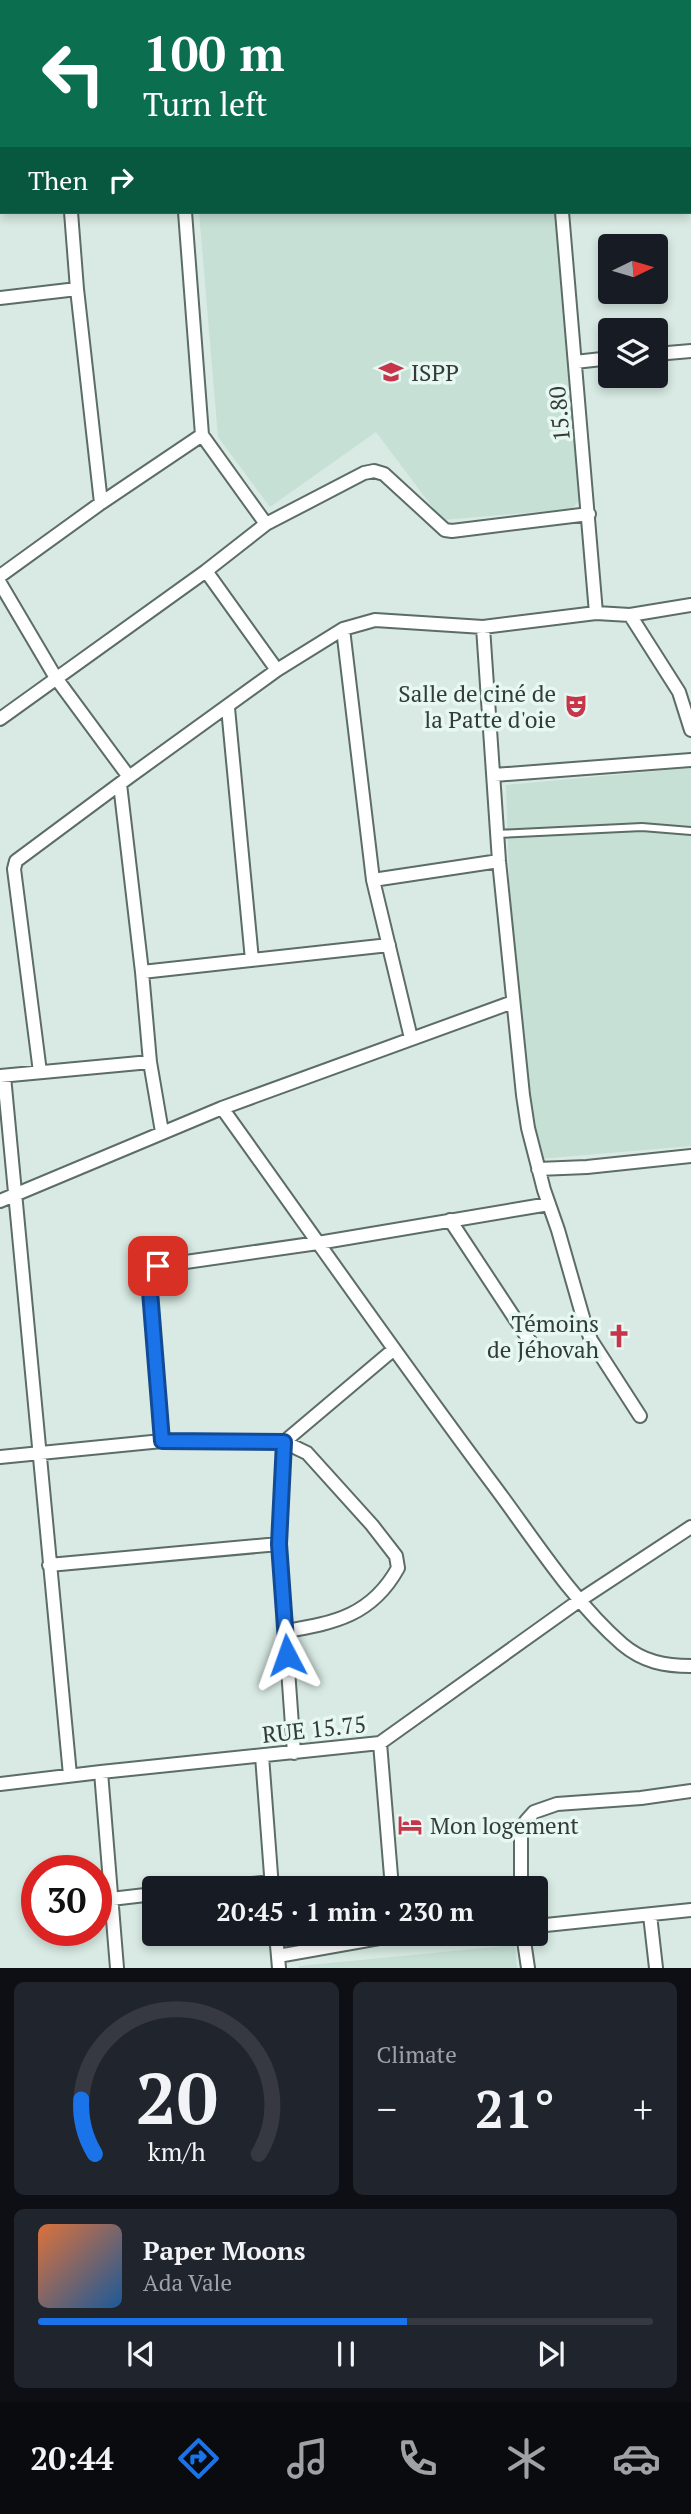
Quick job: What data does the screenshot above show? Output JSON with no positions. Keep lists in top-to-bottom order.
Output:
{
  "streets": {
    "street": ["15.80", "RUE 15.75"]
  },
  "places": {
    "school or university": ["ISPP"],
    "theatre": ["Salle de ciné de la Patte d'oie"],
    "church": ["Témoins de Jéhovah"],
    "hotel": ["Mon logement"]
  },
  "north": "right",
  "page": {
    "turn": ["100 m", "Turn left"],
    "then": "Then",
    "limit": "30",
    "trip": "20:45 · 1 min · 230 m",
    "tile": "Climate",
    "heat": ["−", "21°", "+"],
    "song": ["Paper Moons", "Ada Vale"],
    "tabs": "20:44",
    "gauge": ["20", "km/h"]
  }
}
